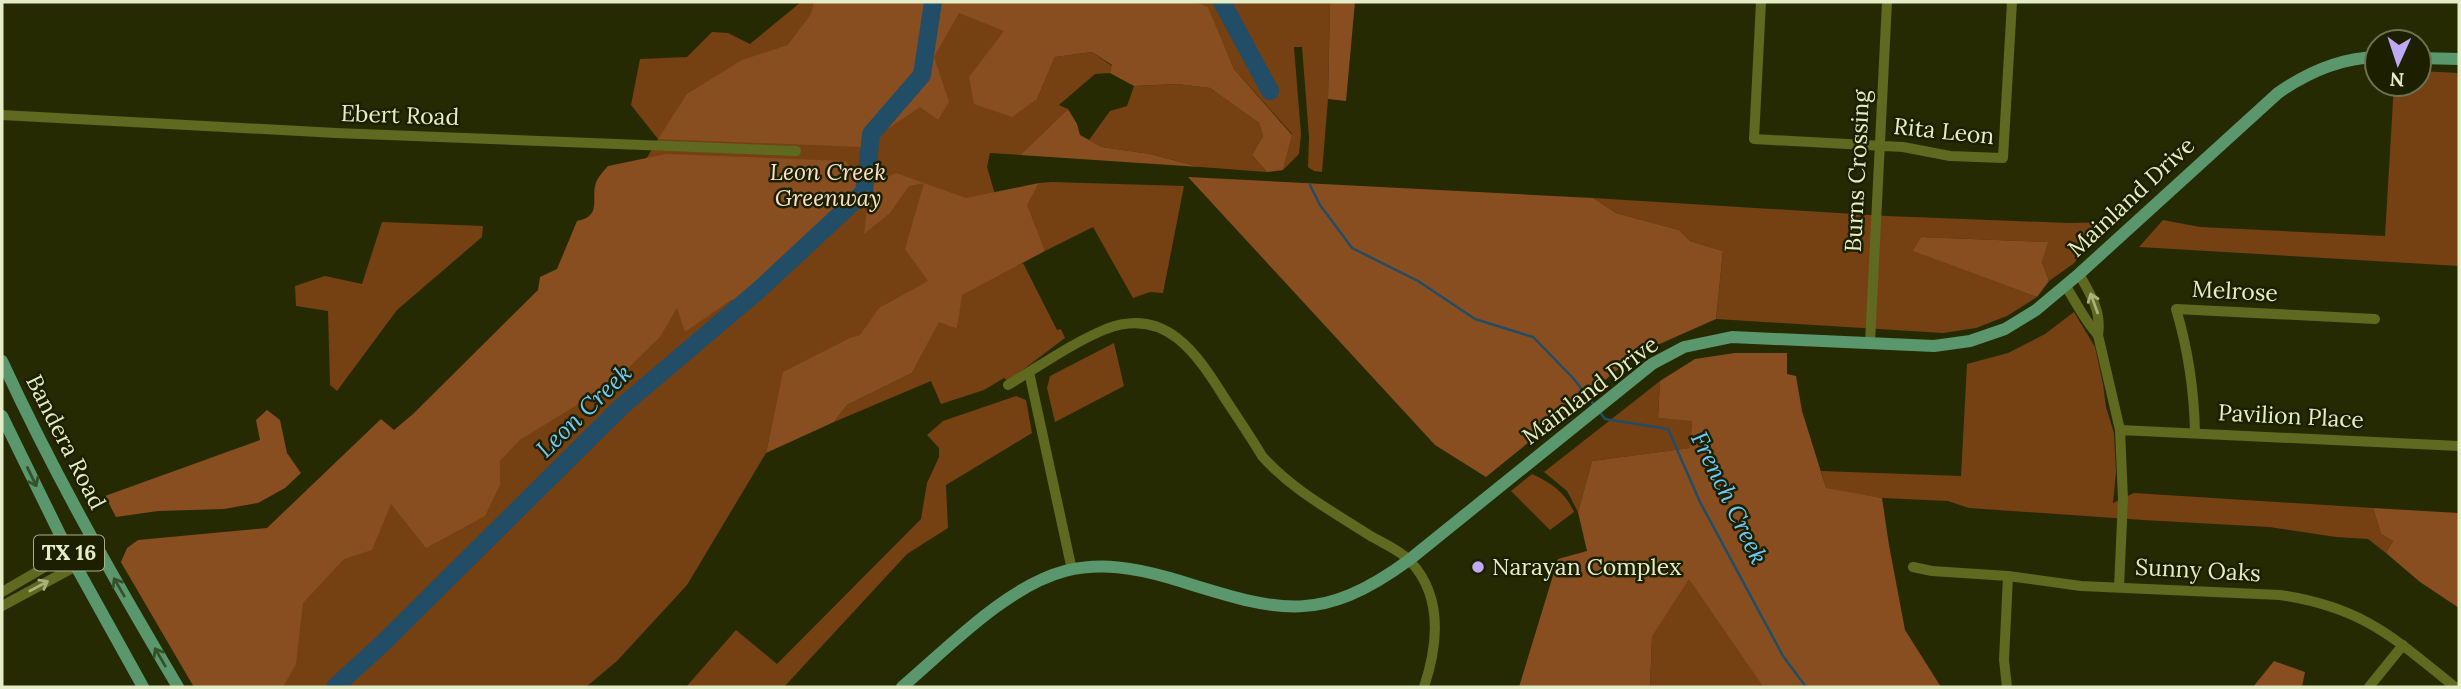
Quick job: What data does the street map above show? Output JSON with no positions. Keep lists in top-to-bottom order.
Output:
{
  "streets": {
    "main road": ["Mainland Drive", "Bandera Road", "TX 16"],
    "street": [
      "Ebert Road",
      "Rita Leon",
      "Burns Crossing",
      "Melrose",
      "Pavilion Place",
      "Sunny Oaks"
    ]
  },
  "crossings": [
    ["Rita Leon", "Burns Crossing"],
    ["Burns Crossing", "Mainland Drive"],
    ["Melrose", "Pavilion Place"]
  ],
  "water": ["Leon Creek", "French Creek"],
  "parks": ["Leon Creek Greenway"],
  "places": ["Narayan Complex"],
  "north": "bottom"
}
